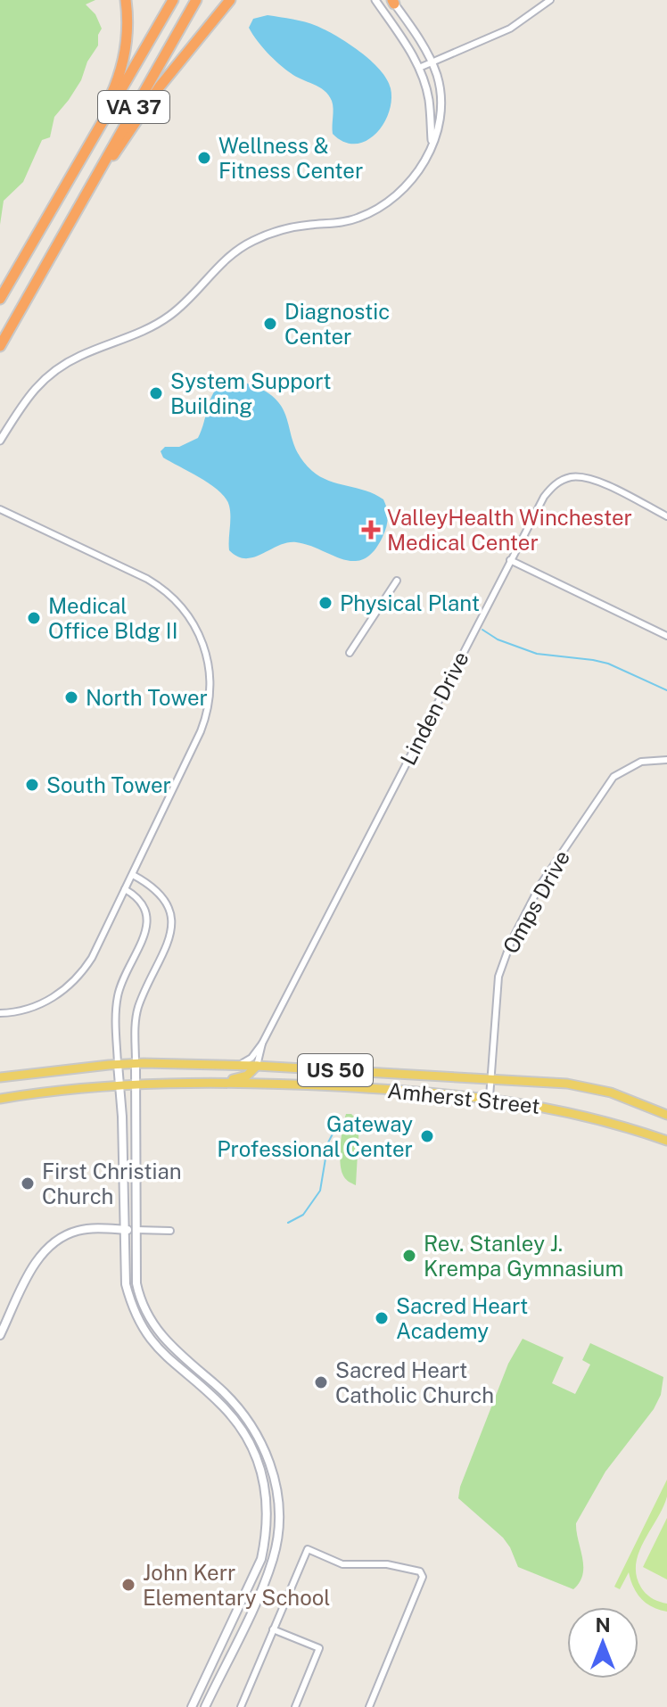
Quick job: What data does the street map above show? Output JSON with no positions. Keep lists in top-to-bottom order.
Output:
{
  "streets": {
    "highway": ["VA 37"],
    "main road": ["US 50", "Amherst Street"],
    "street": ["Linden Drive", "Omps Drive"]
  },
  "crossings": [
    ["Linden Drive", "Amherst Street"],
    ["Omps Drive", "Amherst Street"]
  ],
  "places": {
    "other": [
      "Wellness & Fitness Center",
      "Diagnostic Center",
      "System Support Building",
      "Physical Plant",
      "Medical Office Bldg II",
      "North Tower",
      "South Tower",
      "Gateway Professional Center",
      "First Christian Church",
      "Rev. Stanley J. Krempa Gymnasium",
      "Sacred Heart Academy",
      "Sacred Heart Catholic Church",
      "John Kerr Elementary School"
    ],
    "health": ["ValleyHealth Winchester Medical Center"]
  },
  "north": "top"
}
